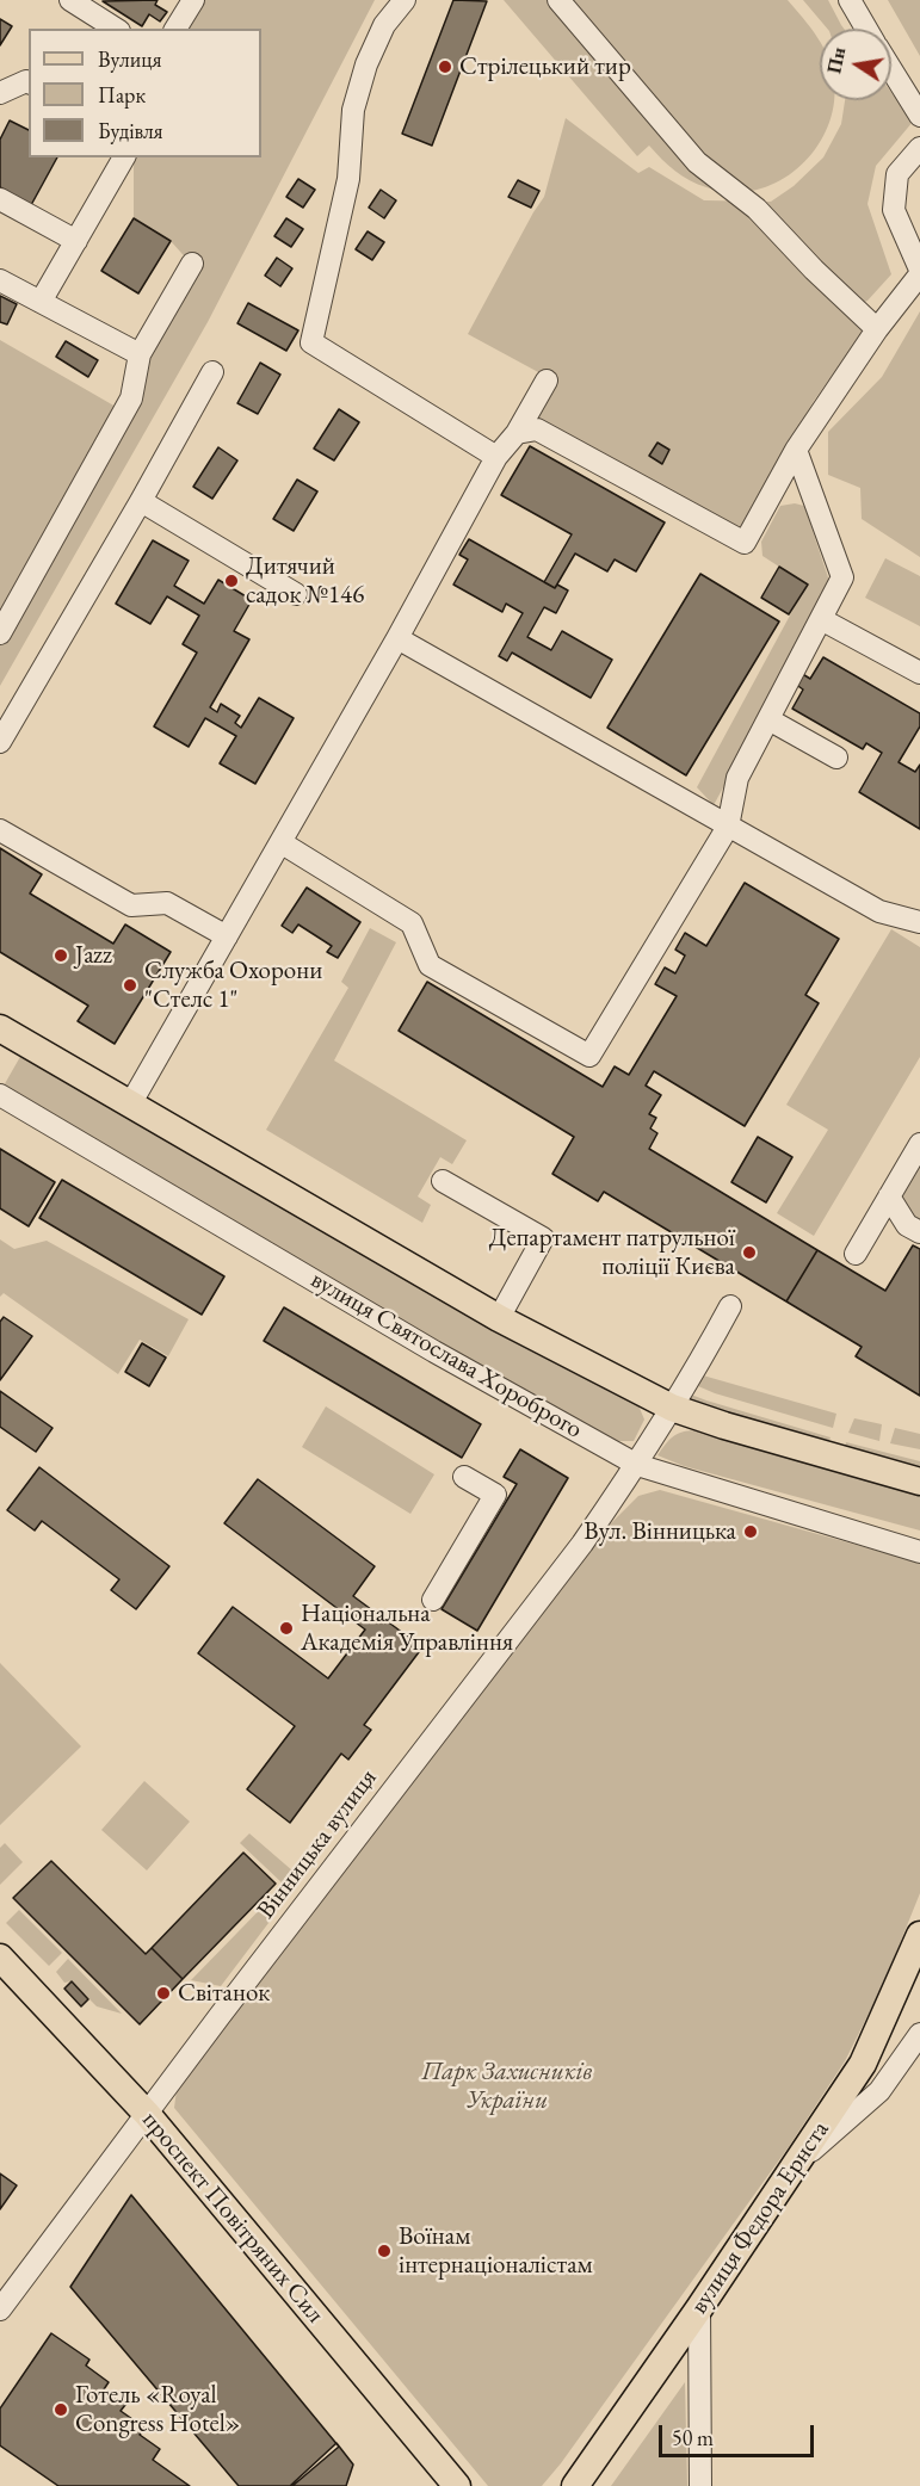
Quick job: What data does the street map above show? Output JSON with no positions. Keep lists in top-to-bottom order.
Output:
{
  "streets": {
    "main road": ["проспект Повітряних Сил", "вулиця Федора Ернста"],
    "street": ["вулиця Святослава Хороброго", "Вінницька вулиця"]
  },
  "crossings": [
    ["вулиця Святослава Хороброго", "Вінницька вулиця"],
    ["Вінницька вулиця", "проспект Повітряних Сил"]
  ],
  "parks": ["Парк Захисників України"],
  "places": [
    "Стрілецький тир",
    "Дитячий садок №146",
    "Jazz",
    "Служба Охорони \"Стелс 1\"",
    "Департамент патрульної поліції Києва",
    "Вул. Вінницька",
    "Національна Академія Управління",
    "Світанок",
    "Воїнам інтернаціоналістам",
    "Готель «Royal Congress Hotel»"
  ],
  "legend": ["Вулиця", "Парк", "Будівля"],
  "scale_bar": "50 m",
  "north": "left"
}
